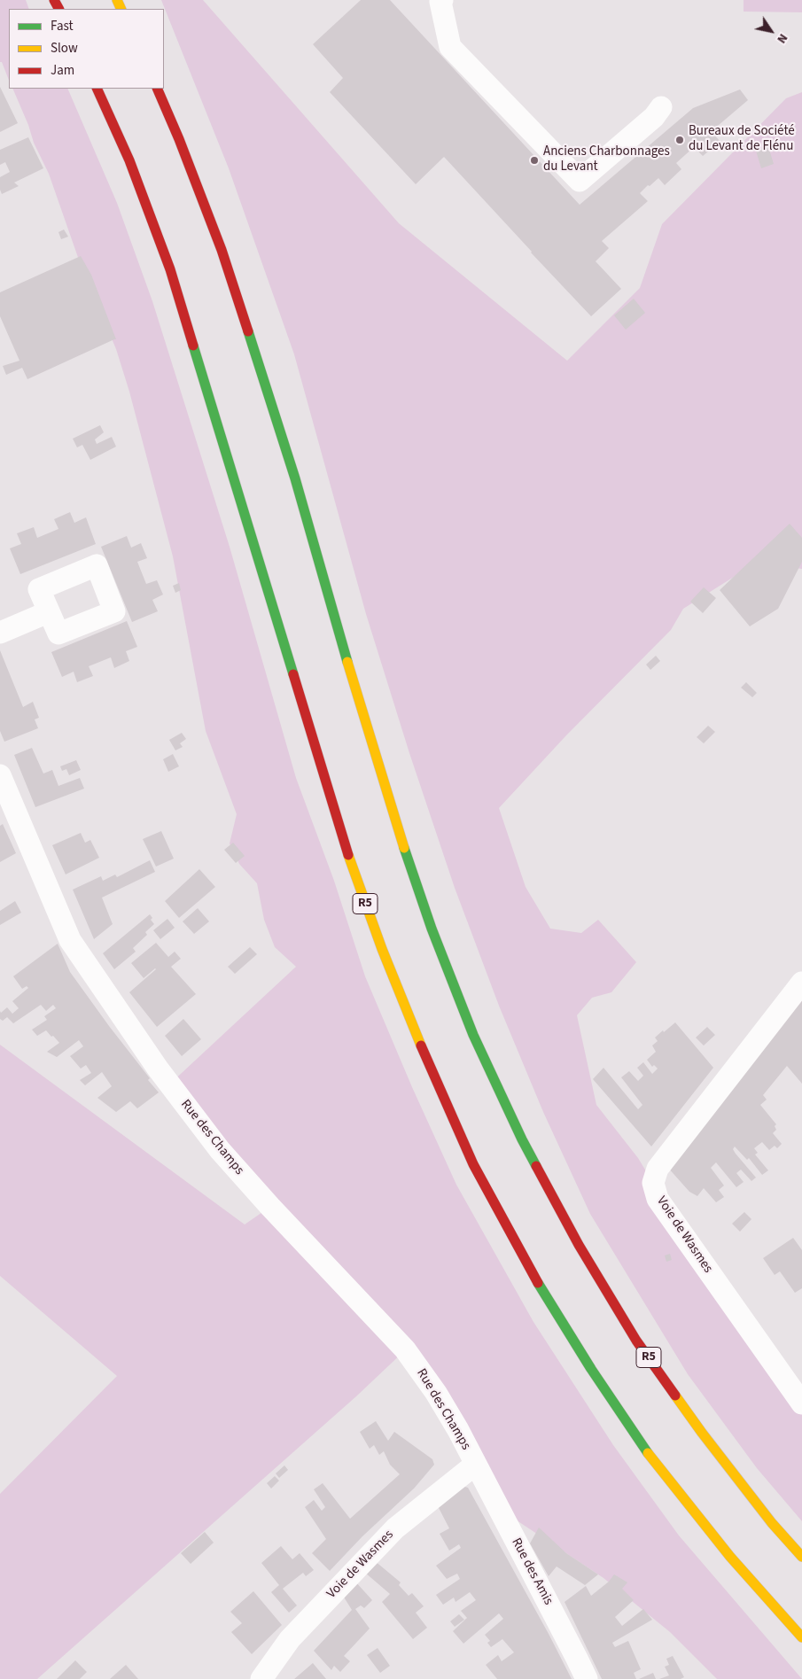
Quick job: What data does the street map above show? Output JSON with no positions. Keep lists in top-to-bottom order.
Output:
{
  "streets": {
    "highway": ["R5"],
    "street": ["Rue des Champs", "Voie de Wasmes", "Rue des Amis"]
  },
  "crossings": [
    ["Rue des Champs", "Voie de Wasmes"],
    ["Rue des Champs", "Rue des Amis"],
    ["Voie de Wasmes", "Rue des Amis"]
  ],
  "places": ["Bureaux de Société du Levant de Flénu", "Anciens Charbonnages du Levant"],
  "legend": ["Fast", "Slow", "Jam"],
  "north": "bottom right"
}
